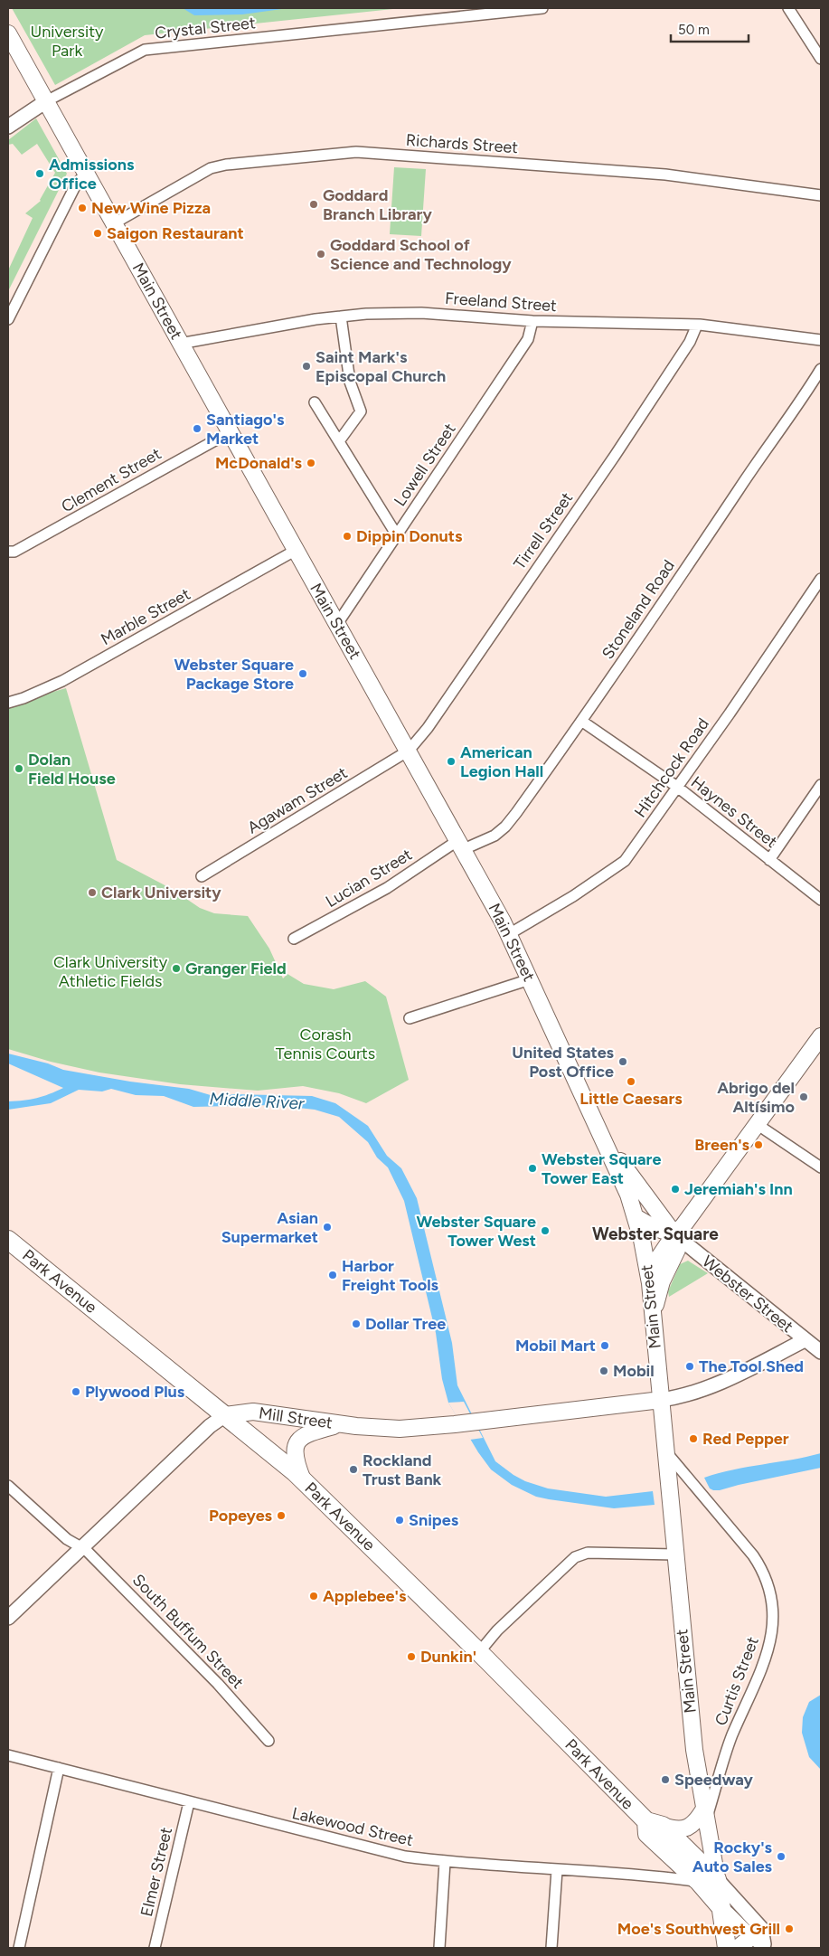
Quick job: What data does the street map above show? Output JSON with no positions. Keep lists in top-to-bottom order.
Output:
{
  "streets": {
    "highway": ["Main Street", "Park Avenue"],
    "main road": ["Webster Street", "Mill Street"],
    "street": [
      "Crystal Street",
      "Richards Street",
      "Freeland Street",
      "Lowell Street",
      "Clement Street",
      "Tirrell Street",
      "Stoneland Road",
      "Marble Street",
      "Hitchcock Road",
      "Agawam Street",
      "Haynes Street",
      "Lucian Street",
      "South Buffum Street",
      "Curtis Street",
      "Lakewood Street",
      "Elmer Street"
    ]
  },
  "crossings": [
    ["Crystal Street", "Main Street"],
    ["Richards Street", "Main Street"],
    ["Main Street", "Freeland Street"],
    ["Main Street", "Lowell Street"],
    ["Main Street", "Clement Street"],
    ["Main Street", "Tirrell Street"],
    ["Main Street", "Stoneland Road"],
    ["Main Street", "Marble Street"],
    ["Main Street", "Hitchcock Road"],
    ["Main Street", "Agawam Street"],
    ["Main Street", "Lucian Street"],
    ["Main Street", "Park Avenue"],
    ["Main Street", "Webster Street"],
    ["Main Street", "Mill Street"],
    ["Main Street", "Curtis Street"],
    ["Freeland Street", "Lowell Street"],
    ["Freeland Street", "Tirrell Street"],
    ["Tirrell Street", "Agawam Street"],
    ["Stoneland Road", "Haynes Street"],
    ["Stoneland Road", "Lucian Street"],
    ["Hitchcock Road", "Haynes Street"],
    ["Park Avenue", "Mill Street"],
    ["Park Avenue", "Lakewood Street"],
    ["Mill Street", "South Buffum Street"],
    ["Lakewood Street", "Elmer Street"]
  ],
  "districts": ["Webster Square"],
  "water": ["Middle River"],
  "parks": ["University Park", "Clark University Athletic Fields", "Corash Tennis Courts"],
  "places": [
    "Admissions Office",
    "Goddard Branch Library",
    "New Wine Pizza",
    "Saigon Restaurant",
    "Goddard School of Science and Technology",
    "Saint Mark's Episcopal Church",
    "Santiago's Market",
    "McDonald's",
    "Dippin Donuts",
    "Webster Square Package Store",
    "American Legion Hall",
    "Dolan Field House",
    "Clark University",
    "Granger Field",
    "United States Post Office",
    "Little Caesars",
    "Abrigo del Altísimo",
    "Breen's",
    "Webster Square Tower East",
    "Jeremiah's Inn",
    "Asian Supermarket",
    "Webster Square Tower West",
    "Harbor Freight Tools",
    "Dollar Tree",
    "Mobil Mart",
    "The Tool Shed",
    "Mobil",
    "Plywood Plus",
    "Red Pepper",
    "Rockland Trust Bank",
    "Popeyes",
    "Snipes",
    "Applebee's",
    "Dunkin'",
    "Speedway",
    "Rocky's Auto Sales",
    "Moe's Southwest Grill"
  ],
  "scale_bar": "50 m"
}
